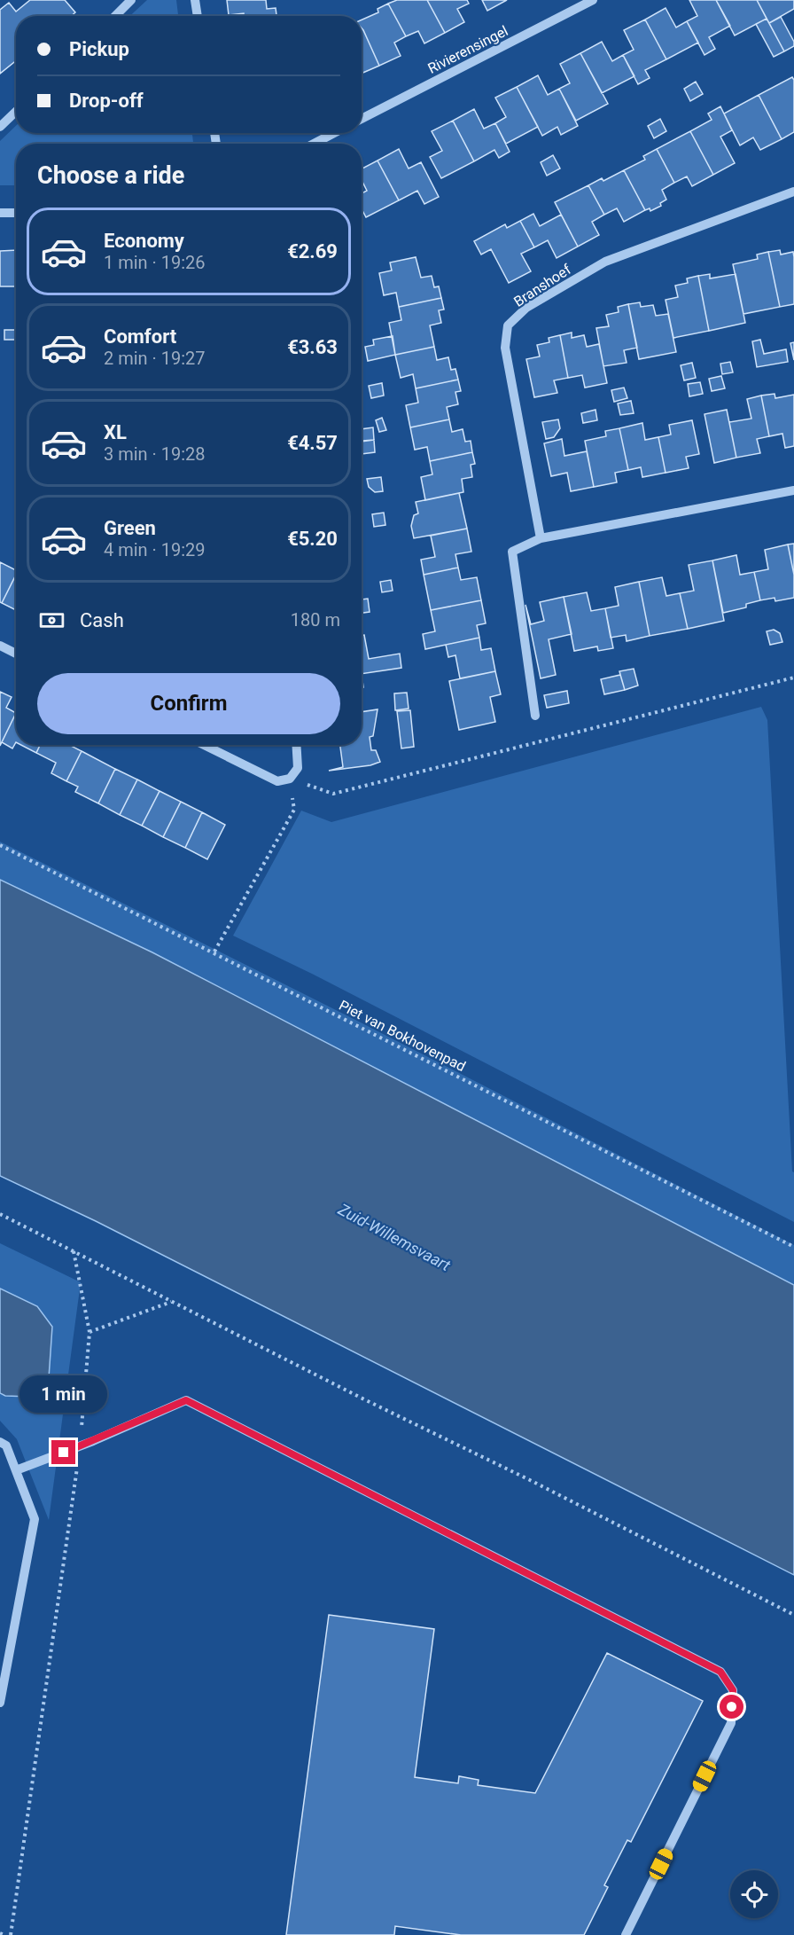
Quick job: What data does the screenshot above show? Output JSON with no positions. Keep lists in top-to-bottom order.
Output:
{
  "streets": {
    "street": ["Rivierensingel", "Branshoef"],
    "path": ["Piet van Bokhovenpad"]
  },
  "water": ["Zuid-Willemsvaart"],
  "page": {
    "banner": ["Pickup", "Drop-off"],
    "heading": "Choose a ride",
    "list": [
      {
        "name": "Economy",
        "note": "1 min · 19:26",
        "value": "€2.69"
      },
      {
        "name": "Comfort",
        "note": "2 min · 19:27",
        "value": "€3.63"
      },
      {
        "name": "XL",
        "note": "3 min · 19:28",
        "value": "€4.57"
      },
      {
        "name": "Green",
        "note": "4 min · 19:29",
        "value": "€5.20"
      }
    ],
    "pay": ["Cash", "180 m"],
    "buttons": "Confirm",
    "bubble": "1 min"
  }
}
